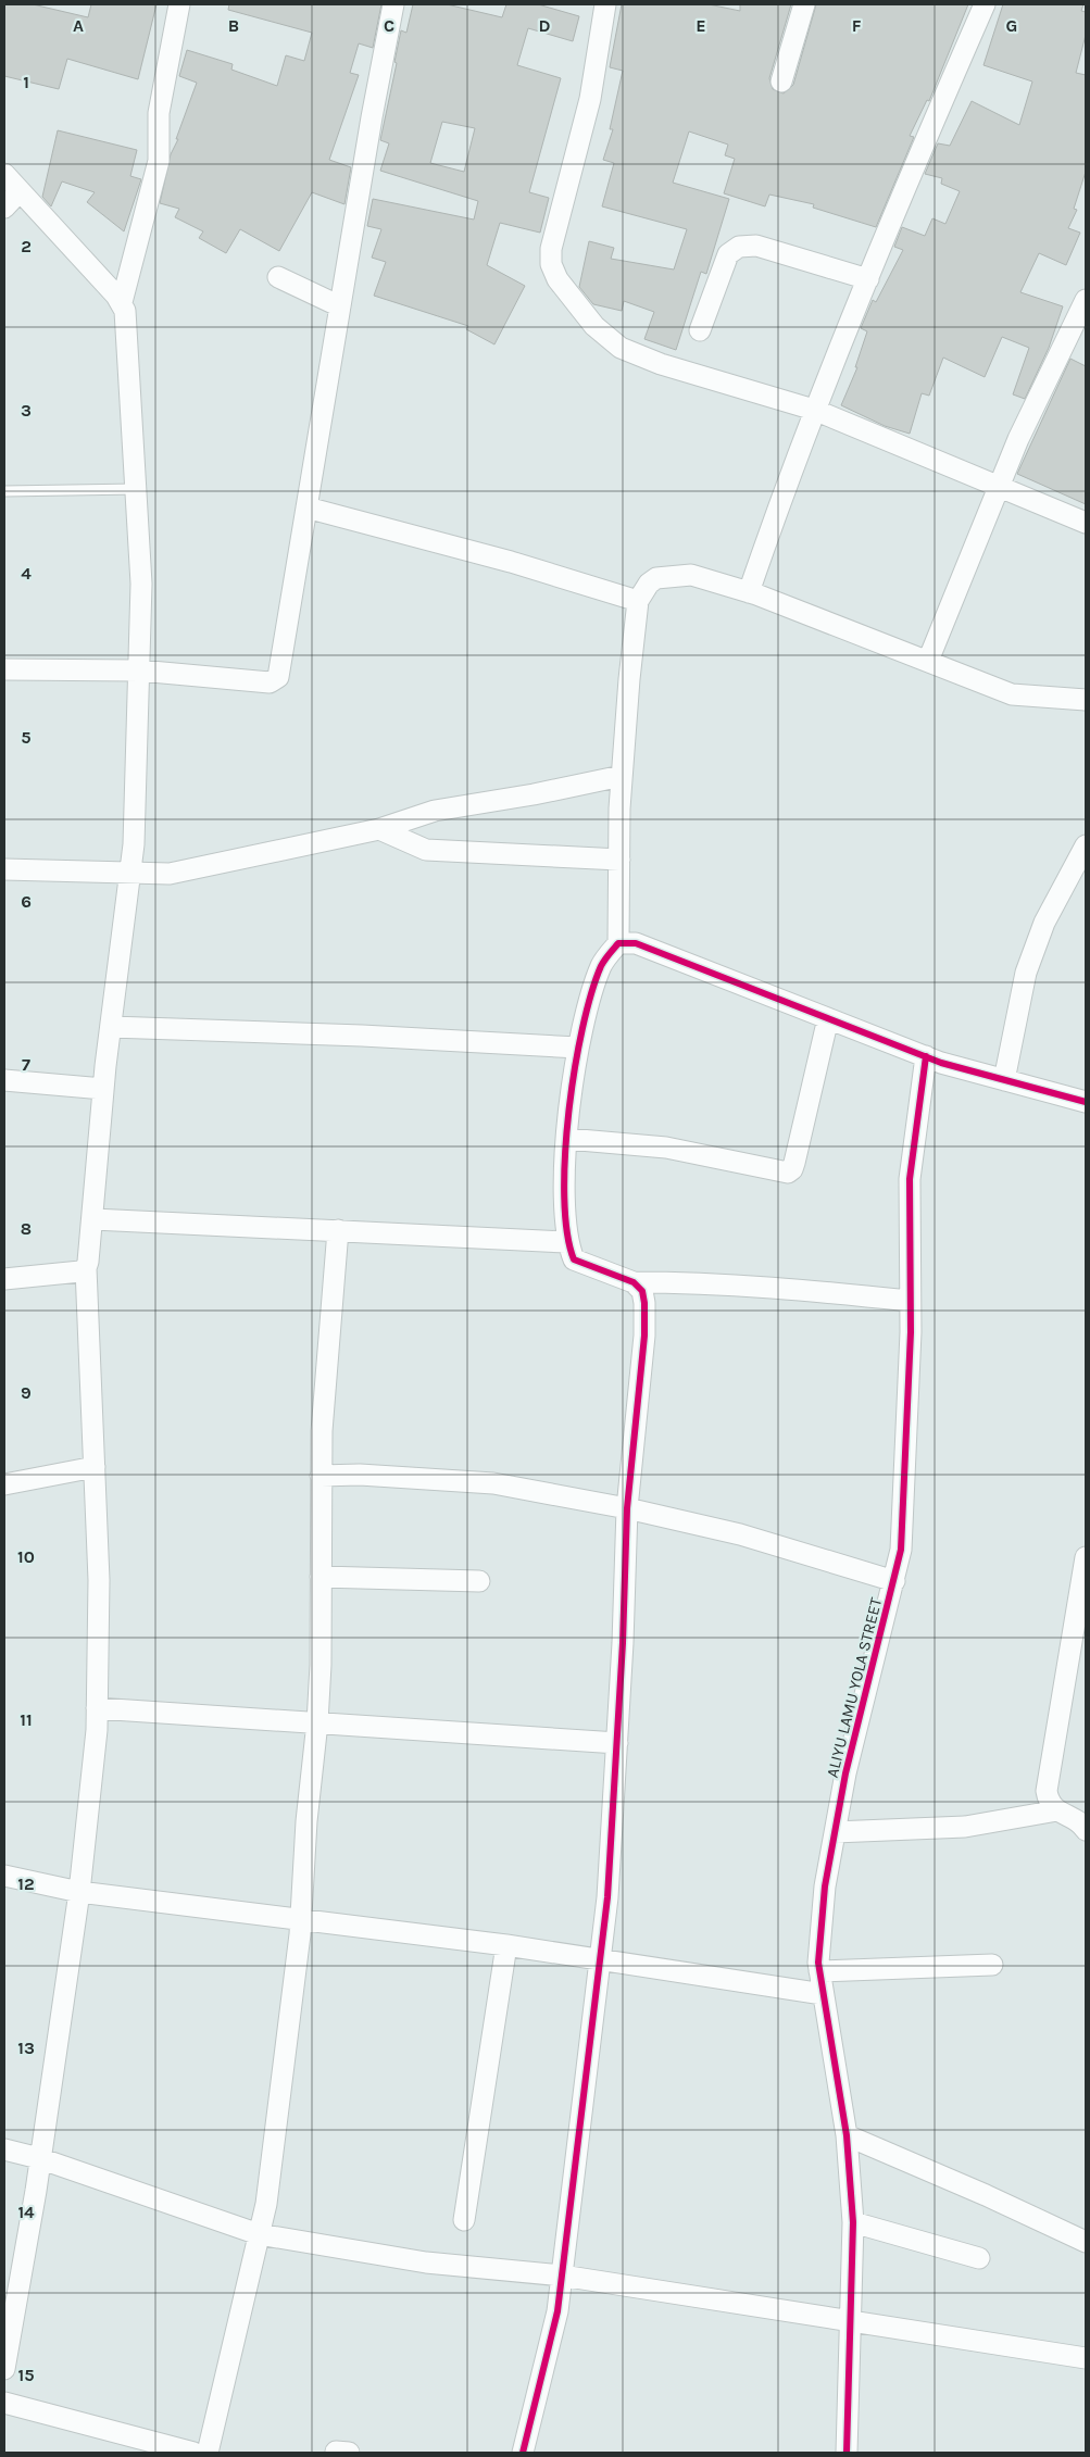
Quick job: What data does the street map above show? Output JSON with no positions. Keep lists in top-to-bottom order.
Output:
{
  "streets": {
    "street": ["ALIYU LAMU YOLA STREET"]
  },
  "grid": {
    "columns": [
      "A",
      "B",
      "C",
      "D",
      "E",
      "F",
      "G"
    ],
    "rows": [
      "1",
      "2",
      "3",
      "4",
      "5",
      "6",
      "7",
      "8",
      "9",
      "10",
      "11",
      "12",
      "13",
      "14",
      "15"
    ]
  }
}
